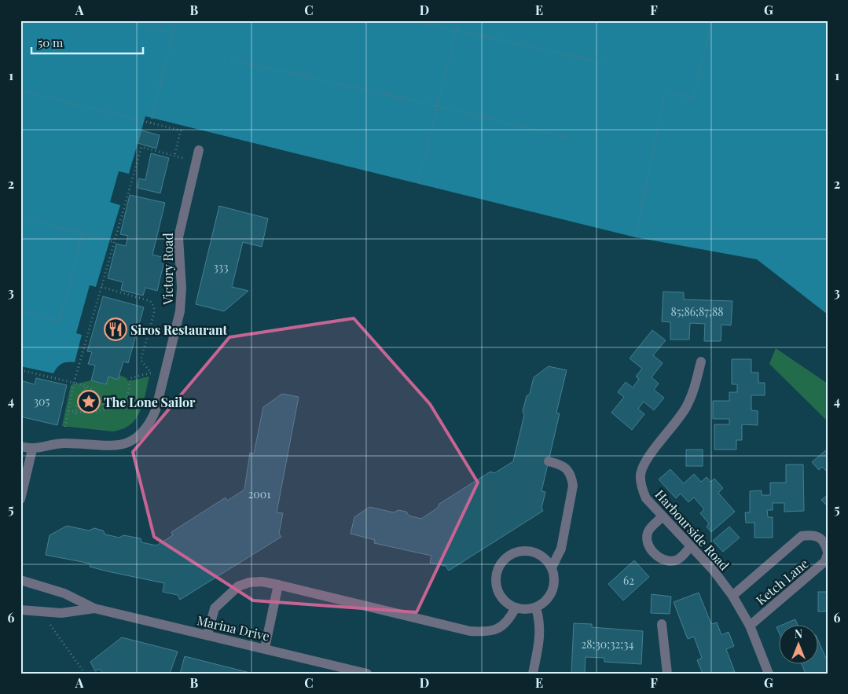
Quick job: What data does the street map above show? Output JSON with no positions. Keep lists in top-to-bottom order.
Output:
{
  "streets": {
    "street": [
      "Victory Road",
      "Harbourside Road",
      "Ketch Lane",
      "Marina Drive"
    ]
  },
  "crossings": [
    ["Harbourside Road", "Ketch Lane"]
  ],
  "places": {
    "restaurant": ["Siros Restaurant"],
    "place": ["The Lone Sailor"]
  },
  "house_numbers": [
    "333",
    "85;86;87;88",
    "305",
    "2001",
    "62",
    "28;30;32;34"
  ],
  "scale_bar": "50 m",
  "north": "top",
  "grid": {
    "columns": [
      "A",
      "B",
      "C",
      "D",
      "E",
      "F",
      "G"
    ],
    "rows": [
      "1",
      "2",
      "3",
      "4",
      "5",
      "6"
    ]
  }
}
